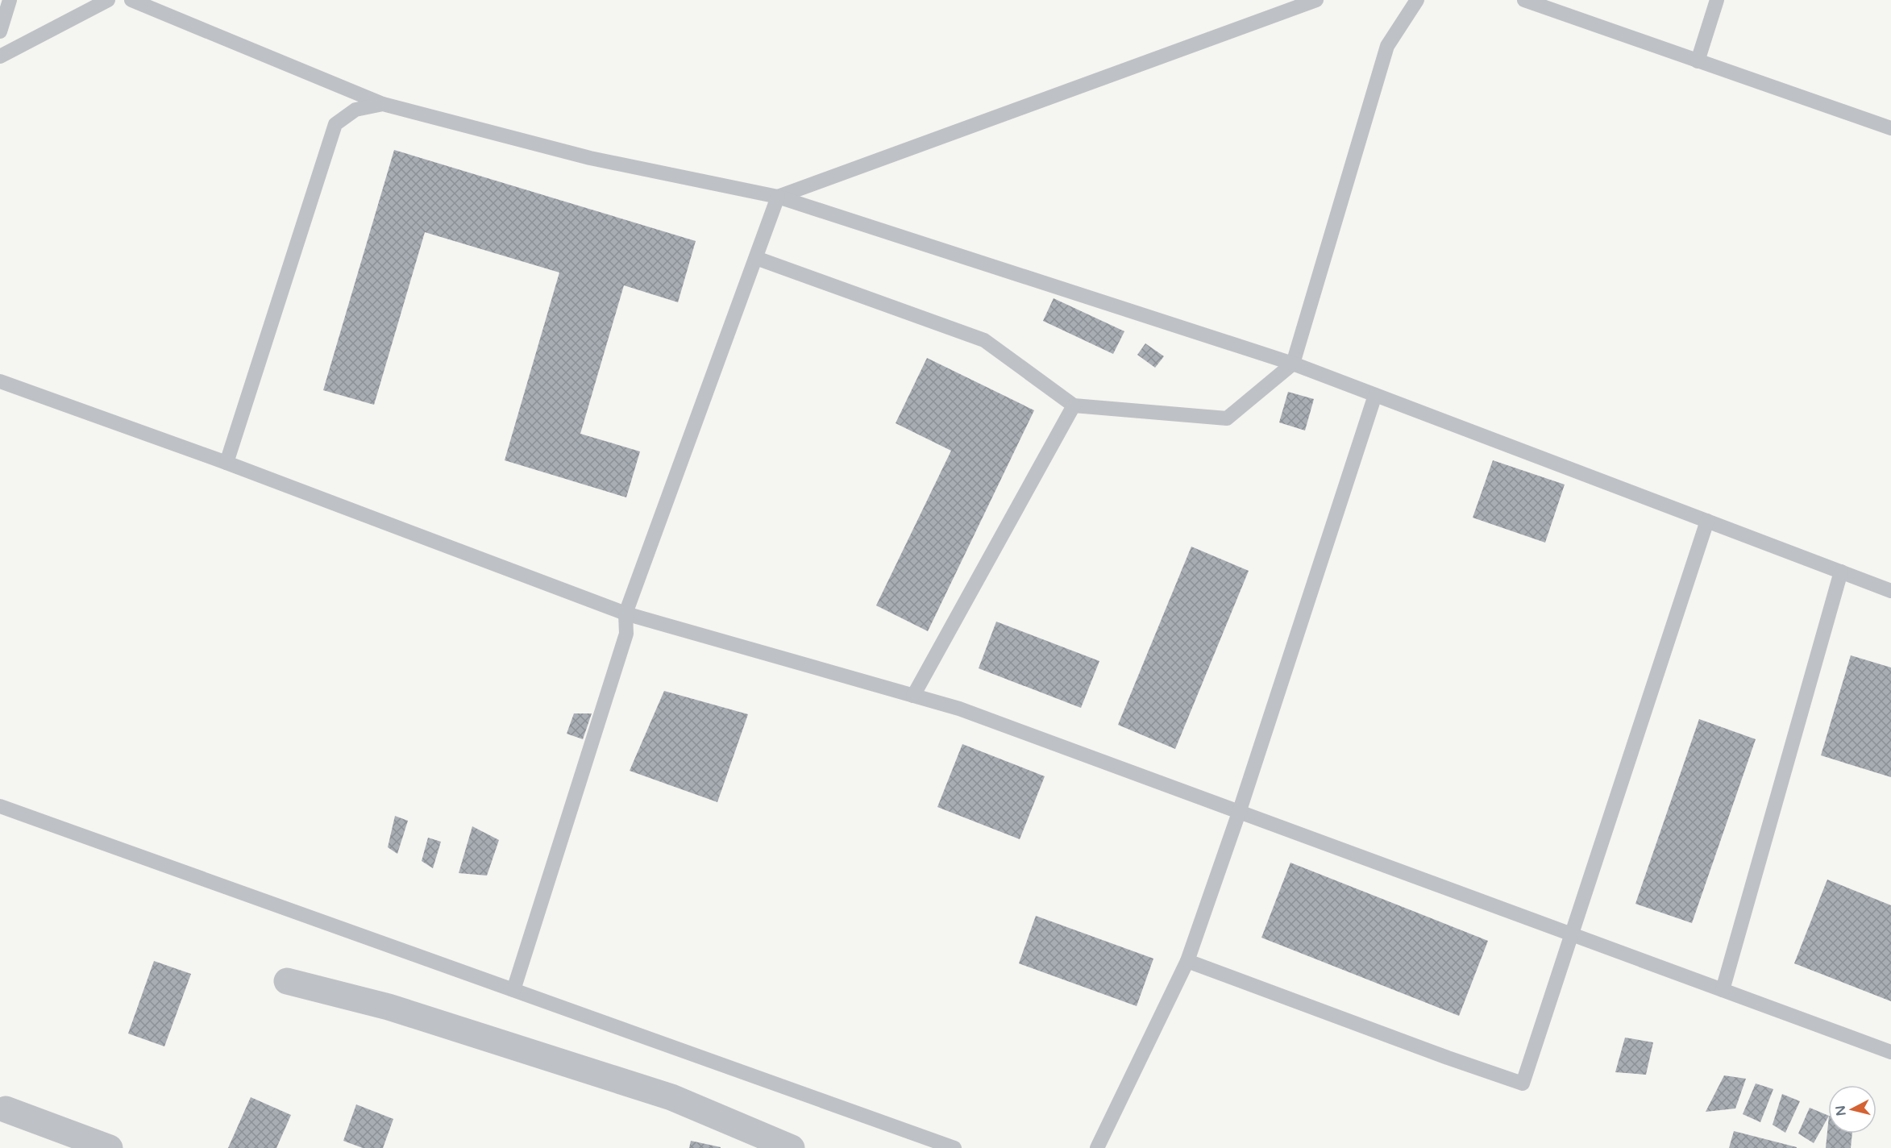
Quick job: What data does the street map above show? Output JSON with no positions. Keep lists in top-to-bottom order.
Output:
{
  "north": "left"
}
